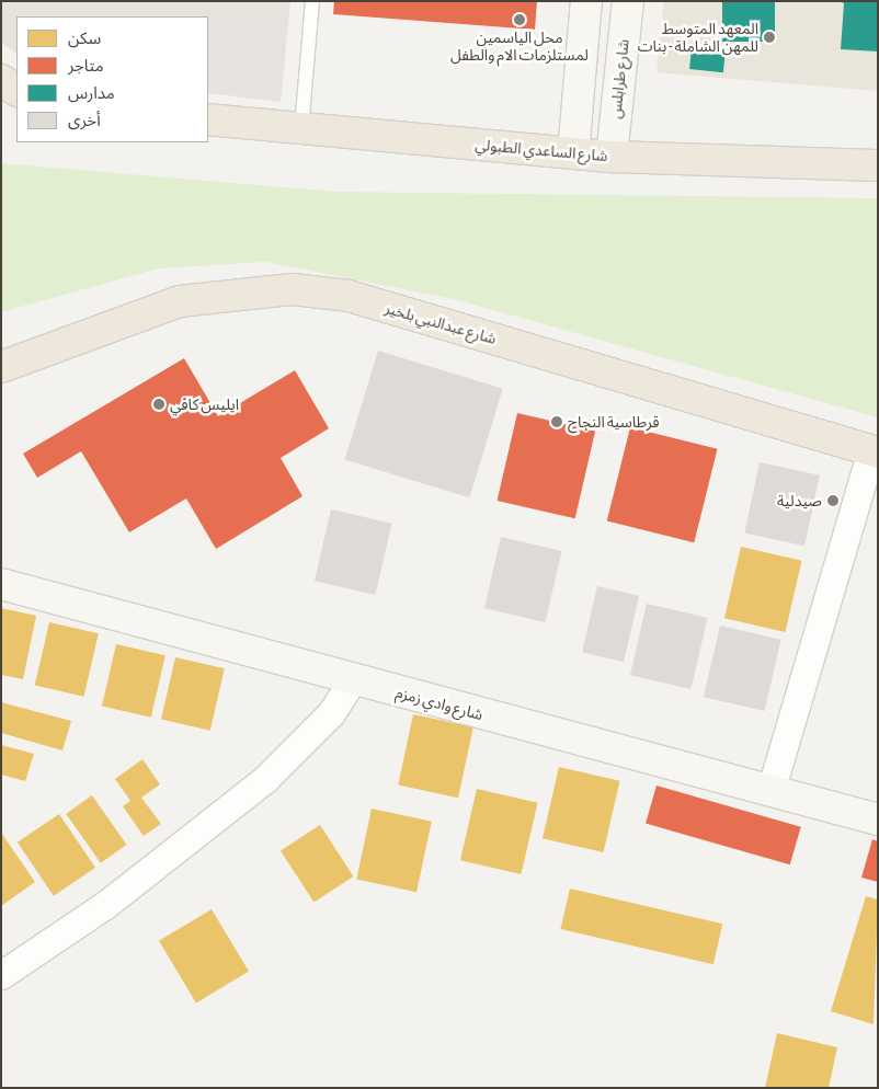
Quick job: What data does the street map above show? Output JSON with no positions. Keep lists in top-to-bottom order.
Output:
{
  "streets": {
    "highway": ["شارع الساعدي الطبولي", "شارع عبدالنبي بلخير"],
    "main road": ["شارع طرابلس", "شارع وادي زمزم"]
  },
  "crossings": [
    ["شارع طرابلس", "شارع الساعدي الطبولي"]
  ],
  "places": [
    "محل الياسمين لمستلزمات الام والطفل",
    "المعهد المتوسط للمهن الشاملة - بنات",
    "ايليس كافي",
    "قرطاسية النجاح",
    "صيدلية"
  ],
  "legend": [
    "سكن",
    "متاجر",
    "مدارس",
    "أخرى"
  ]
}
